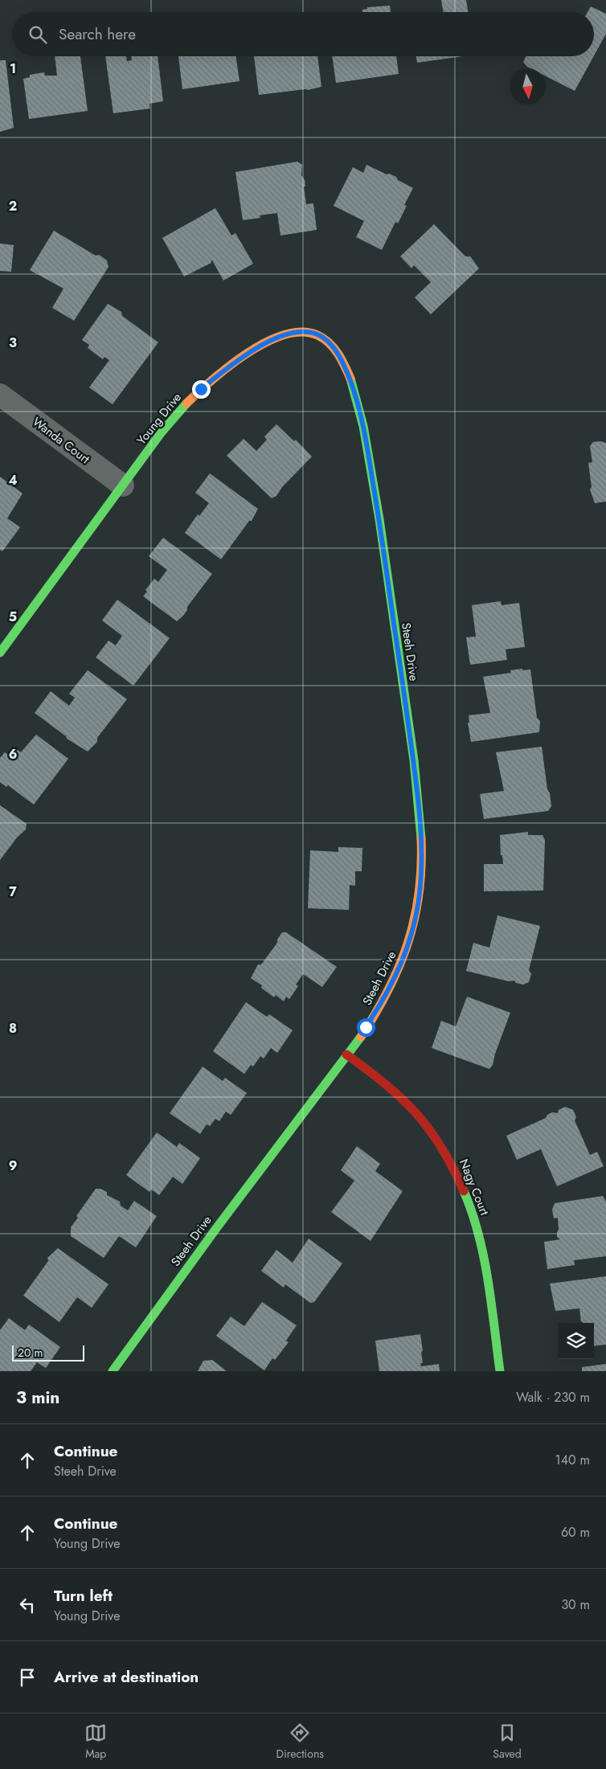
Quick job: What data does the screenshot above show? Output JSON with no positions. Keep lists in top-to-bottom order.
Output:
{
  "streets": {
    "street": [
      "Young Drive",
      "Wanda Court",
      "Steeh Drive",
      "Nagy Court"
    ]
  },
  "crossings": [
    ["Young Drive", "Wanda Court"],
    ["Young Drive", "Steeh Drive"],
    ["Steeh Drive", "Nagy Court"]
  ],
  "scale_bar": "20 m",
  "north": "bottom",
  "page": {
    "search": "Search here",
    "scale": "20 m",
    "heading": ["3 min", "Walk · 230 m"],
    "list": [
      ["Continue", "Steeh Drive", "140 m"],
      ["Continue", "Young Drive", "60 m"],
      ["Turn left", "Young Drive", "30 m"],
      "Arrive at destination"
    ],
    "nav": ["Map", "Directions", "Saved"]
  },
  "grid": {
    "rows": [
      "1",
      "2",
      "3",
      "4",
      "5",
      "6",
      "7",
      "8",
      "9"
    ]
  }
}
